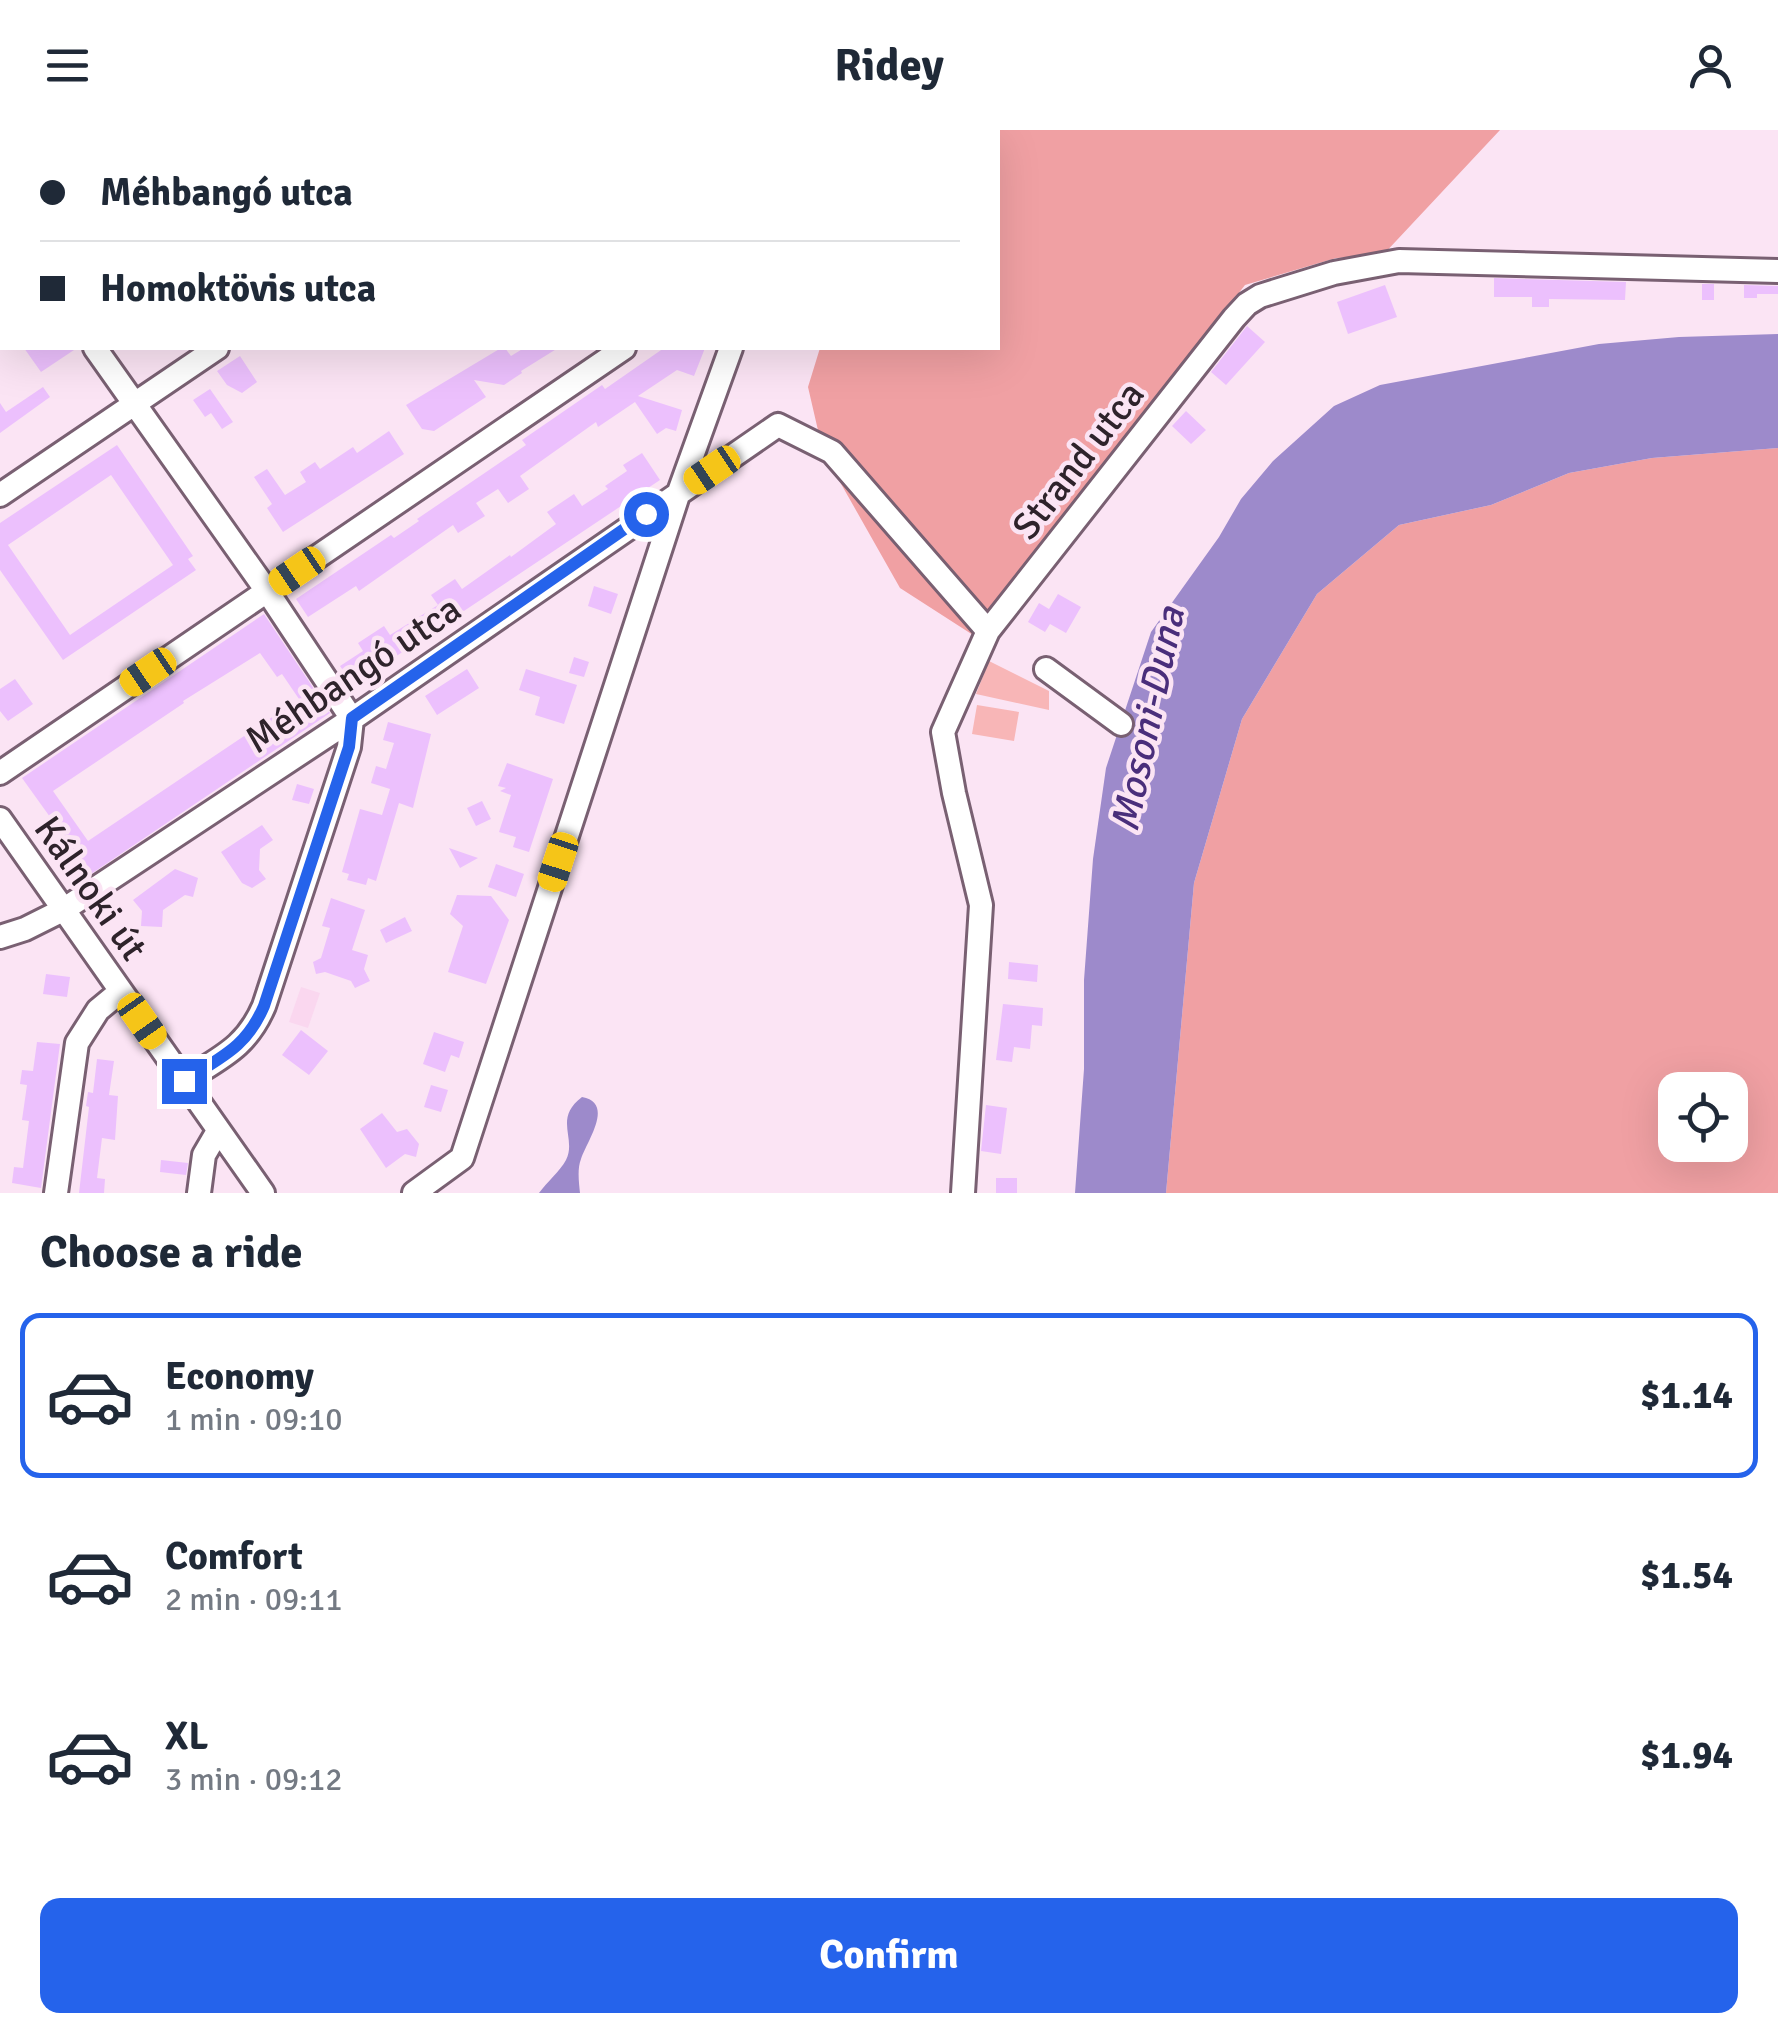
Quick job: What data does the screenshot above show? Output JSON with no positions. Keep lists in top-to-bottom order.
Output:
{
  "streets": {
    "street": ["Strand utca", "Méhbangó utca", "Kálnoki út"]
  },
  "crossings": [
    ["Strand utca", "Méhbangó utca"],
    ["Méhbangó utca", "Kálnoki út"]
  ],
  "water": ["Mosoni-Duna"],
  "page": {
    "header": "Ridey",
    "banner": ["Méhbangó utca", "Homoktövis utca"],
    "heading": "Choose a ride",
    "list": [
      {
        "name": "Economy",
        "note": "1 min · 09:10",
        "value": "$1.14"
      },
      {
        "name": "Comfort",
        "note": "2 min · 09:11",
        "value": "$1.54"
      },
      {
        "name": "XL",
        "note": "3 min · 09:12",
        "value": "$1.94"
      }
    ],
    "buttons": "Confirm"
  }
}
